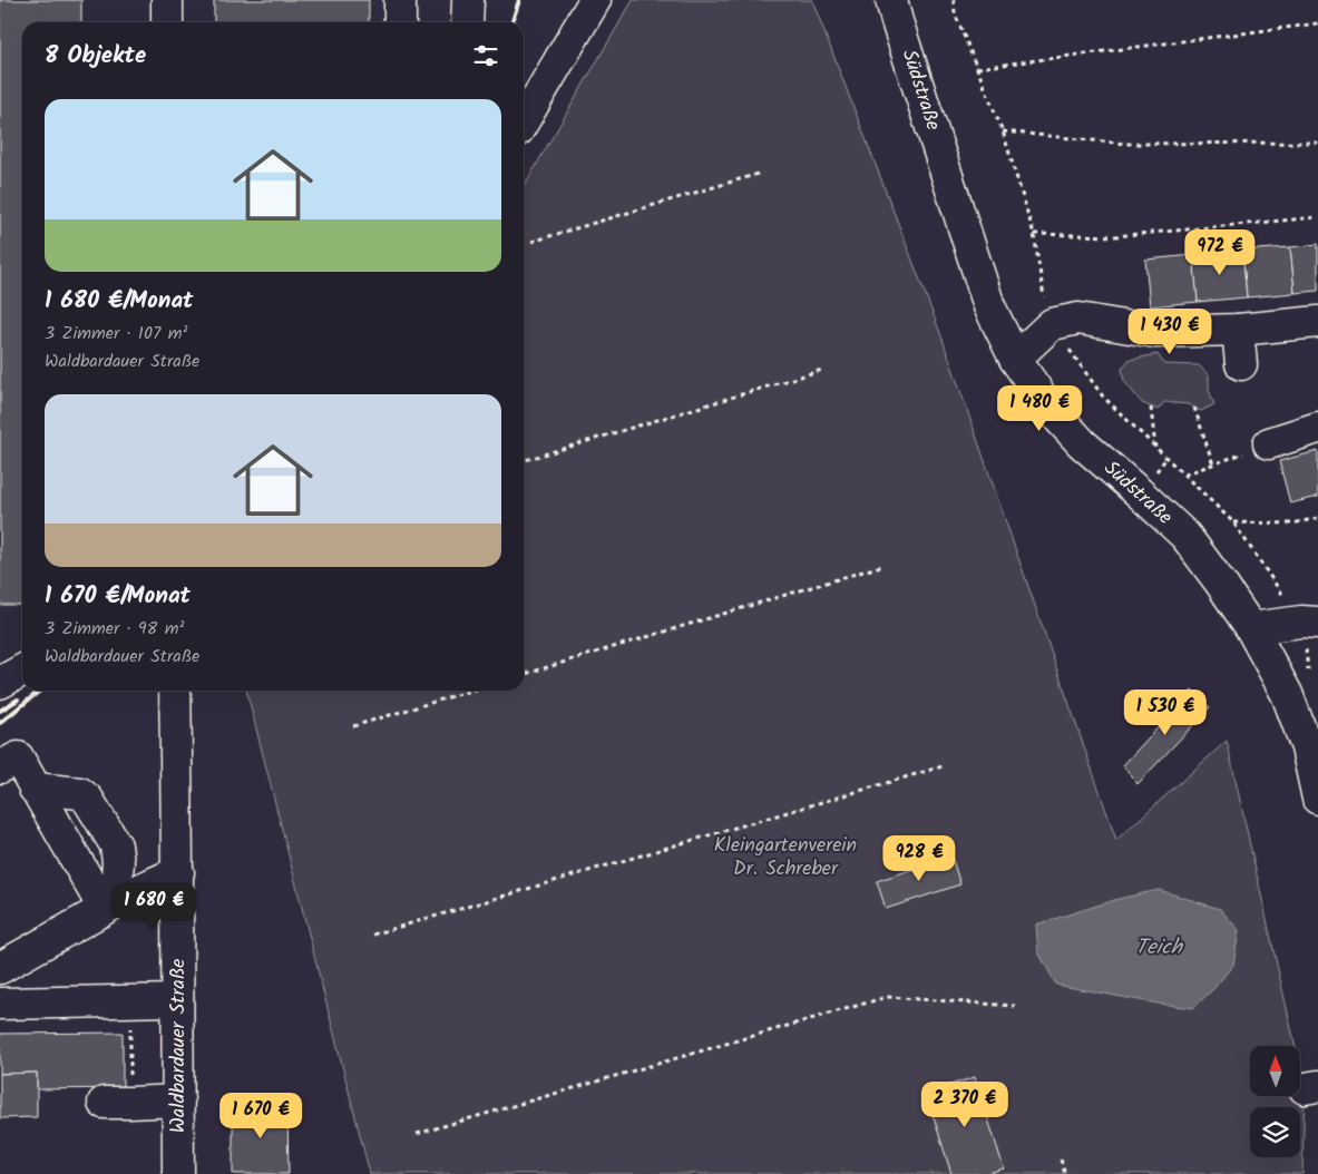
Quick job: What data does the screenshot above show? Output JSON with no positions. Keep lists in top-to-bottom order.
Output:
{
  "streets": {
    "street": ["Südstraße", "Waldbardauer Straße"]
  },
  "water": ["Teich"],
  "parks": ["Kleingartenverein Dr. Schreber"],
  "north": "top",
  "page": {
    "heading": "8 Objekte",
    "list": [
      {
        "name": "1 680 €/Monat",
        "note": "3 Zimmer · 107 m² · Waldbardauer Straße"
      },
      {
        "name": "1 670 €/Monat",
        "note": "3 Zimmer · 98 m² · Waldbardauer Straße"
      }
    ],
    "price": [
      "972 €",
      "1 430 €",
      "1 480 €",
      "1 530 €",
      "928 €",
      "1 680 €",
      "2 370 €",
      "1 670 €"
    ]
  }
}
